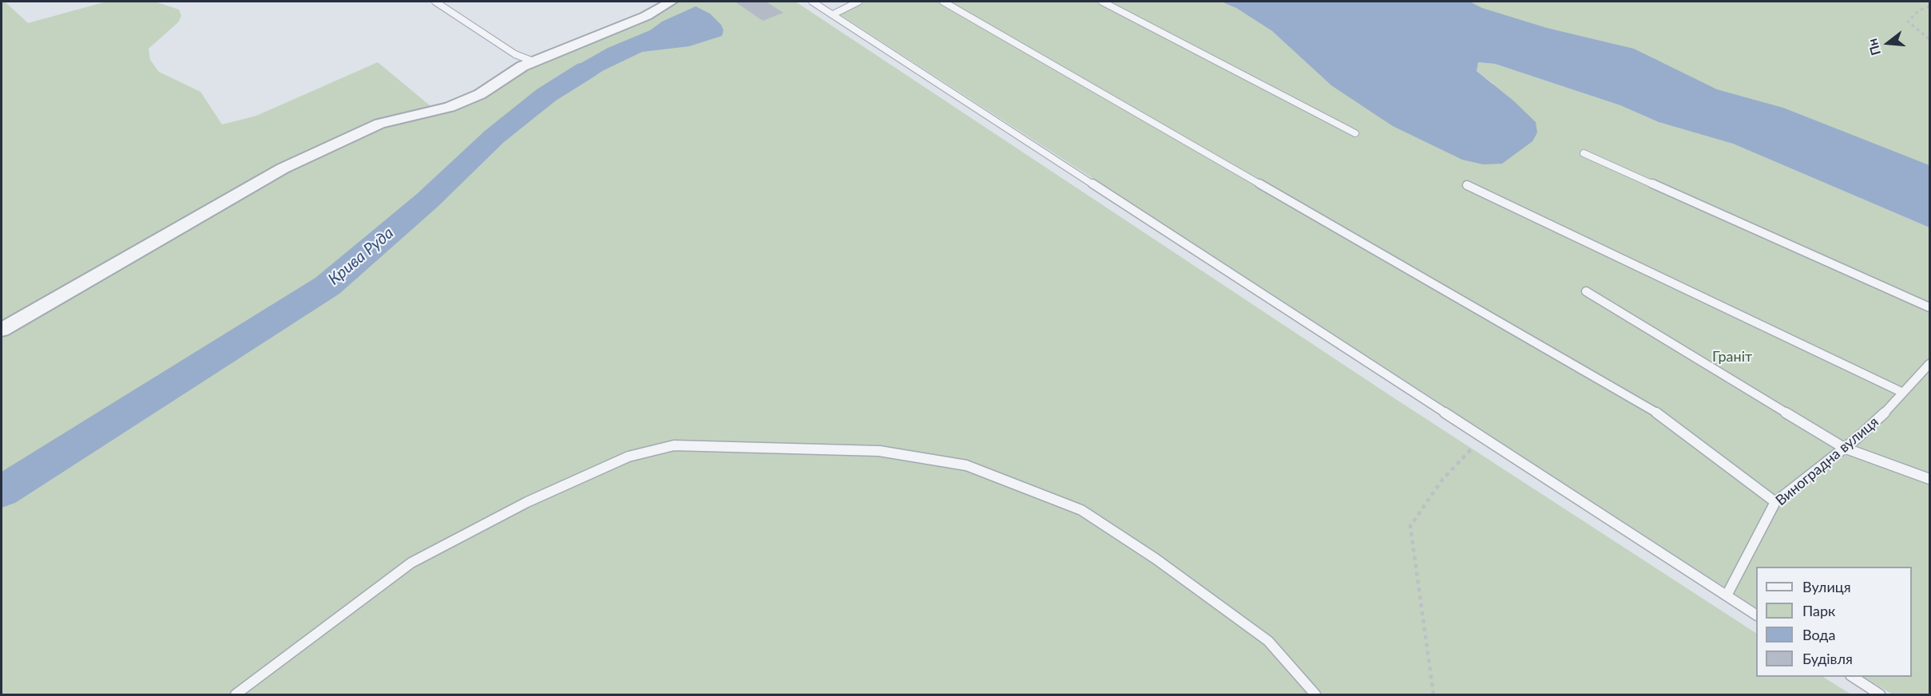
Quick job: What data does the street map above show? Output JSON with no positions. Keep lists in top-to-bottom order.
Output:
{
  "streets": {
    "lane": ["Виноградна вулиця"]
  },
  "water": ["Крива Руда"],
  "parks": ["Граніт"],
  "legend": [
    "Вулиця",
    "Парк",
    "Вода",
    "Будівля"
  ],
  "north": "left"
}
